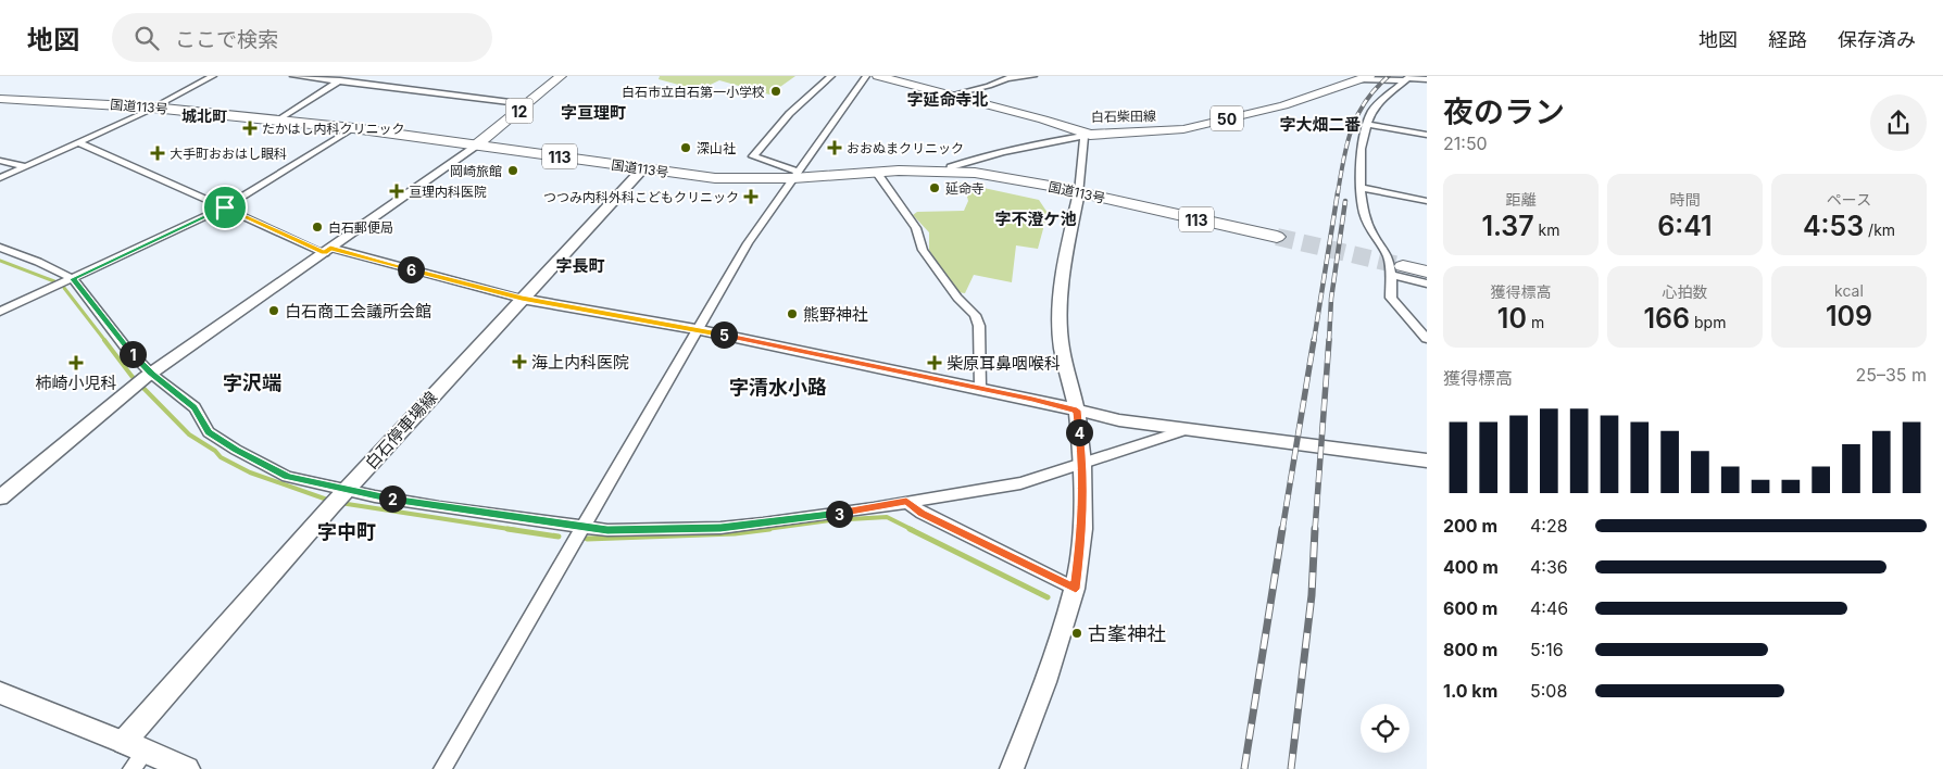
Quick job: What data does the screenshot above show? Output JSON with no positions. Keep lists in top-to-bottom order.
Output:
{
  "streets": {
    "highway": ["国道113号", "113"],
    "main road": [
      "12",
      "白石柴田線",
      "50",
      "白石停車場線"
    ]
  },
  "crossings": [
    ["国道113号", "12"],
    ["国道113号", "白石停車場線"]
  ],
  "districts": [
    "字延命寺北",
    "字亘理町",
    "城北町",
    "字大畑二番",
    "字不澄ケ池",
    "字長町",
    "字沢端",
    "字清水小路",
    "字中町"
  ],
  "places": {
    "other": [
      "白石市立白石第一小学校",
      "深山社",
      "岡崎旅館",
      "延命寺",
      "白石郵便局",
      "白石商工会議所会館",
      "熊野神社",
      "古峯神社"
    ],
    "health": [
      "たかはし内科クリニック",
      "おおぬまクリニック",
      "大手町おおはし眼科",
      "亘理内科医院",
      "つつみ内科外科こどもクリニック",
      "海上内科医院",
      "柿崎小児科",
      "柴原耳鼻咽喉科"
    ]
  },
  "page": {
    "header": "地図",
    "search": "ここで検索",
    "nav": ["地図", "経路", "保存済み"],
    "heading": ["夜のラン", "21:50"],
    "stats": [
      ["距離", "1.37 km"],
      ["時間", "6:41"],
      ["ペース", "4:53 /km"],
      ["獲得標高", "10 m"],
      ["心拍数", "166 bpm"],
      ["kcal", "109"]
    ],
    "pins": [
      "6",
      "5",
      "1",
      "4",
      "2",
      "3"
    ],
    "chart": ["獲得標高", "25–35 m"],
    "list": [
      {
        "name": "200 m",
        "note": "4:28"
      },
      {
        "name": "400 m",
        "note": "4:36"
      },
      {
        "name": "600 m",
        "note": "4:46"
      },
      {
        "name": "800 m",
        "note": "5:16"
      },
      {
        "name": "1.0 km",
        "note": "5:08"
      }
    ]
  }
}
